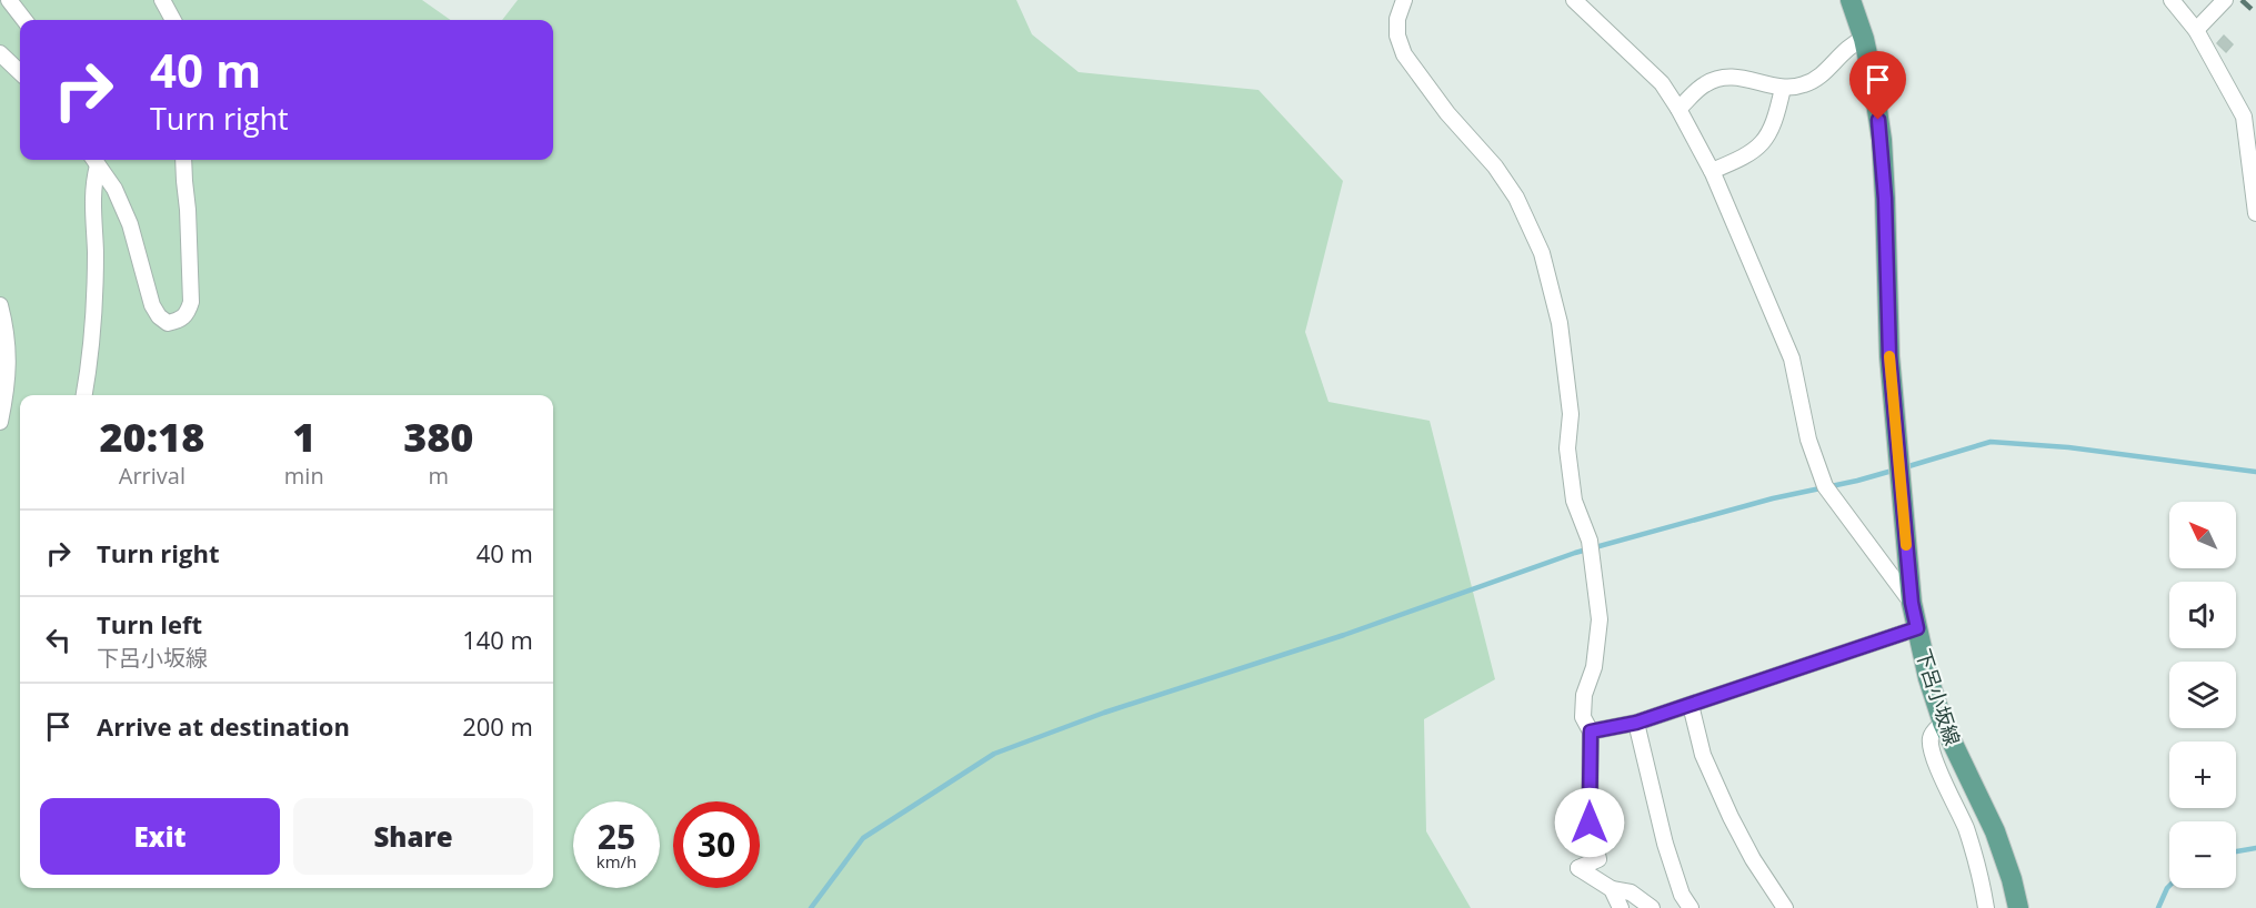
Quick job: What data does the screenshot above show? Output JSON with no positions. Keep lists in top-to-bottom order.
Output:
{
  "streets": {
    "main road": ["下呂小坂線"]
  },
  "north": "top left",
  "page": {
    "turn": ["40 m", "Turn right"],
    "eta": [
      "20:18",
      "Arrival",
      "1",
      "min",
      "380",
      "m"
    ],
    "map_buttons": ["+", "−"],
    "list": [
      {
        "name": "Turn right",
        "value": "40 m"
      },
      {
        "name": "Turn left",
        "note": "下呂小坂線",
        "value": "140 m"
      },
      {
        "name": "Arrive at destination",
        "value": "200 m"
      }
    ],
    "buttons": ["Exit", "Share"],
    "speed": "25 km/h",
    "limit": "30"
  }
}
